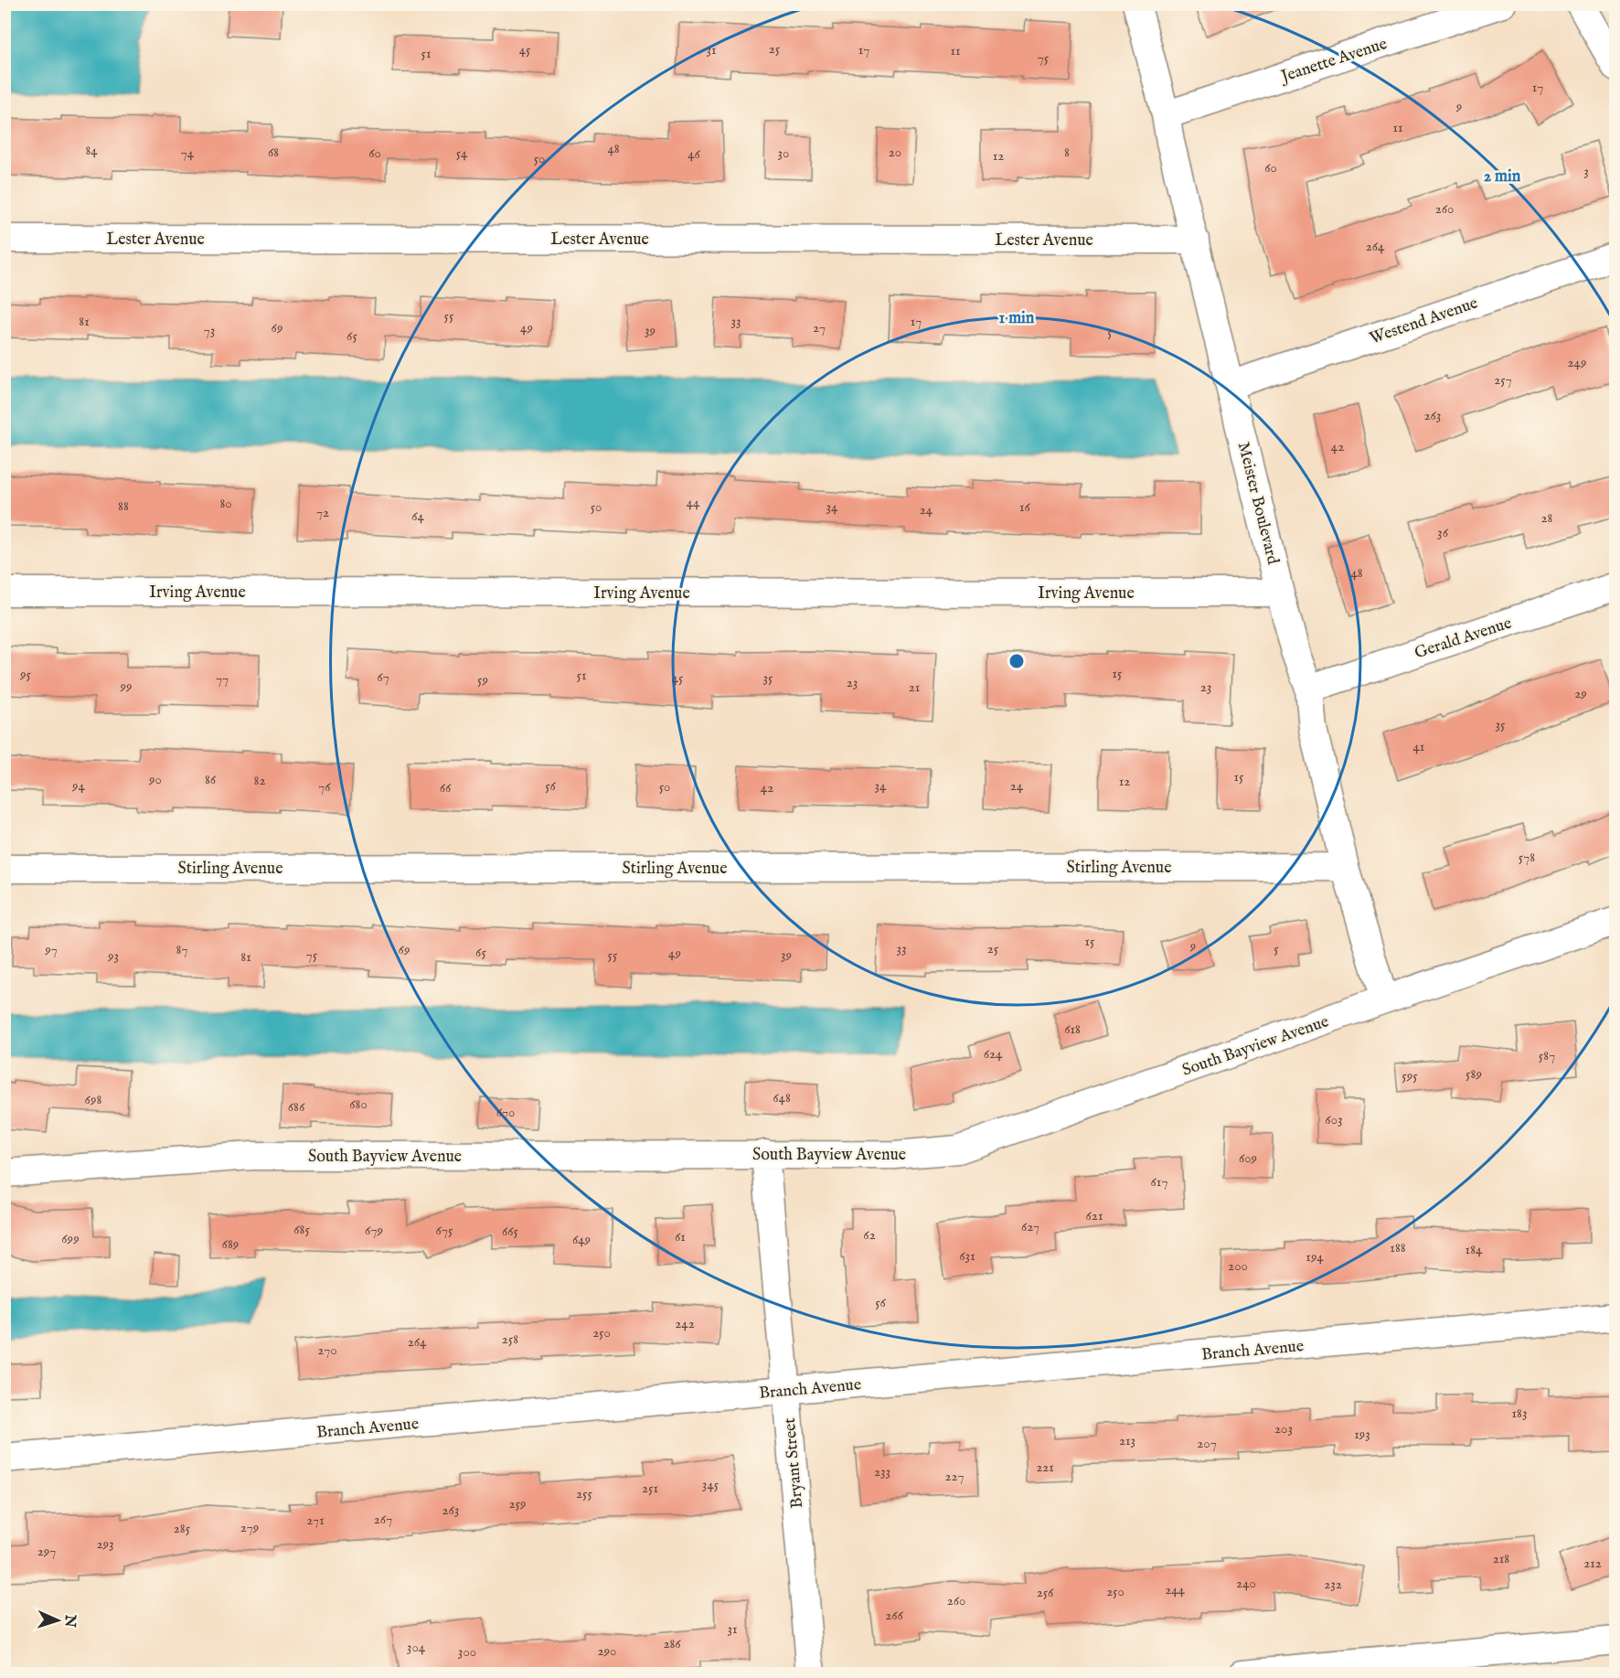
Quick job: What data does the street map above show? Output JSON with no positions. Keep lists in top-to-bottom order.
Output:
{
  "streets": {
    "street": [
      "Jeanette Avenue",
      "Lester Avenue",
      "Westend Avenue",
      "Meister Boulevard",
      "Irving Avenue",
      "Gerald Avenue",
      "Stirling Avenue",
      "South Bayview Avenue",
      "Branch Avenue",
      "Bryant Street"
    ]
  },
  "crossings": [
    ["Jeanette Avenue", "Meister Boulevard"],
    ["Lester Avenue", "Meister Boulevard"],
    ["Westend Avenue", "Meister Boulevard"],
    ["Meister Boulevard", "Irving Avenue"],
    ["Meister Boulevard", "Gerald Avenue"],
    ["Meister Boulevard", "Stirling Avenue"],
    ["Meister Boulevard", "South Bayview Avenue"],
    ["South Bayview Avenue", "Bryant Street"],
    ["Branch Avenue", "Bryant Street"]
  ],
  "house_numbers": [
    "25",
    "45",
    "31",
    "17",
    "11",
    "51",
    "75",
    "17",
    "9",
    "11",
    "48",
    "84",
    "68",
    "20",
    "8",
    "74",
    "60",
    "54",
    "30",
    "46",
    "12",
    "50",
    "60",
    "3",
    "260",
    "264",
    "55",
    "81",
    "33",
    "17",
    "69",
    "49",
    "27",
    "73",
    "39",
    "5",
    "65",
    "249",
    "257",
    "263",
    "42",
    "44",
    "80",
    "88",
    "50",
    "34",
    "16",
    "24",
    "72",
    "64",
    "28",
    "36",
    "48",
    "15",
    "95",
    "51",
    "67",
    "45",
    "35",
    "77",
    "59",
    "23",
    "99",
    "21",
    "23",
    "29",
    "35",
    "41",
    "15",
    "90",
    "86",
    "82",
    "12",
    "94",
    "56",
    "34",
    "24",
    "76",
    "50",
    "66",
    "42",
    "578",
    "15",
    "9",
    "33",
    "25",
    "5",
    "97",
    "87",
    "69",
    "65",
    "49",
    "75",
    "55",
    "39",
    "93",
    "81",
    "618",
    "624",
    "587",
    "589",
    "595",
    "648",
    "698",
    "680",
    "686",
    "670",
    "603",
    "609",
    "617",
    "621",
    "627",
    "685",
    "679",
    "675",
    "665",
    "62",
    "61",
    "699",
    "649",
    "689",
    "188",
    "184",
    "631",
    "194",
    "200",
    "56",
    "242",
    "250",
    "258",
    "264",
    "270",
    "183",
    "203",
    "193",
    "213",
    "207",
    "221",
    "233",
    "227",
    "345",
    "251",
    "255",
    "259",
    "263",
    "267",
    "271",
    "279",
    "285",
    "293",
    "297",
    "218",
    "212",
    "240",
    "232",
    "244",
    "250",
    "256",
    "260",
    "266",
    "31",
    "286",
    "304",
    "290",
    "300"
  ],
  "north": "right",
  "rings": ["2 min", "1 min"]
}
